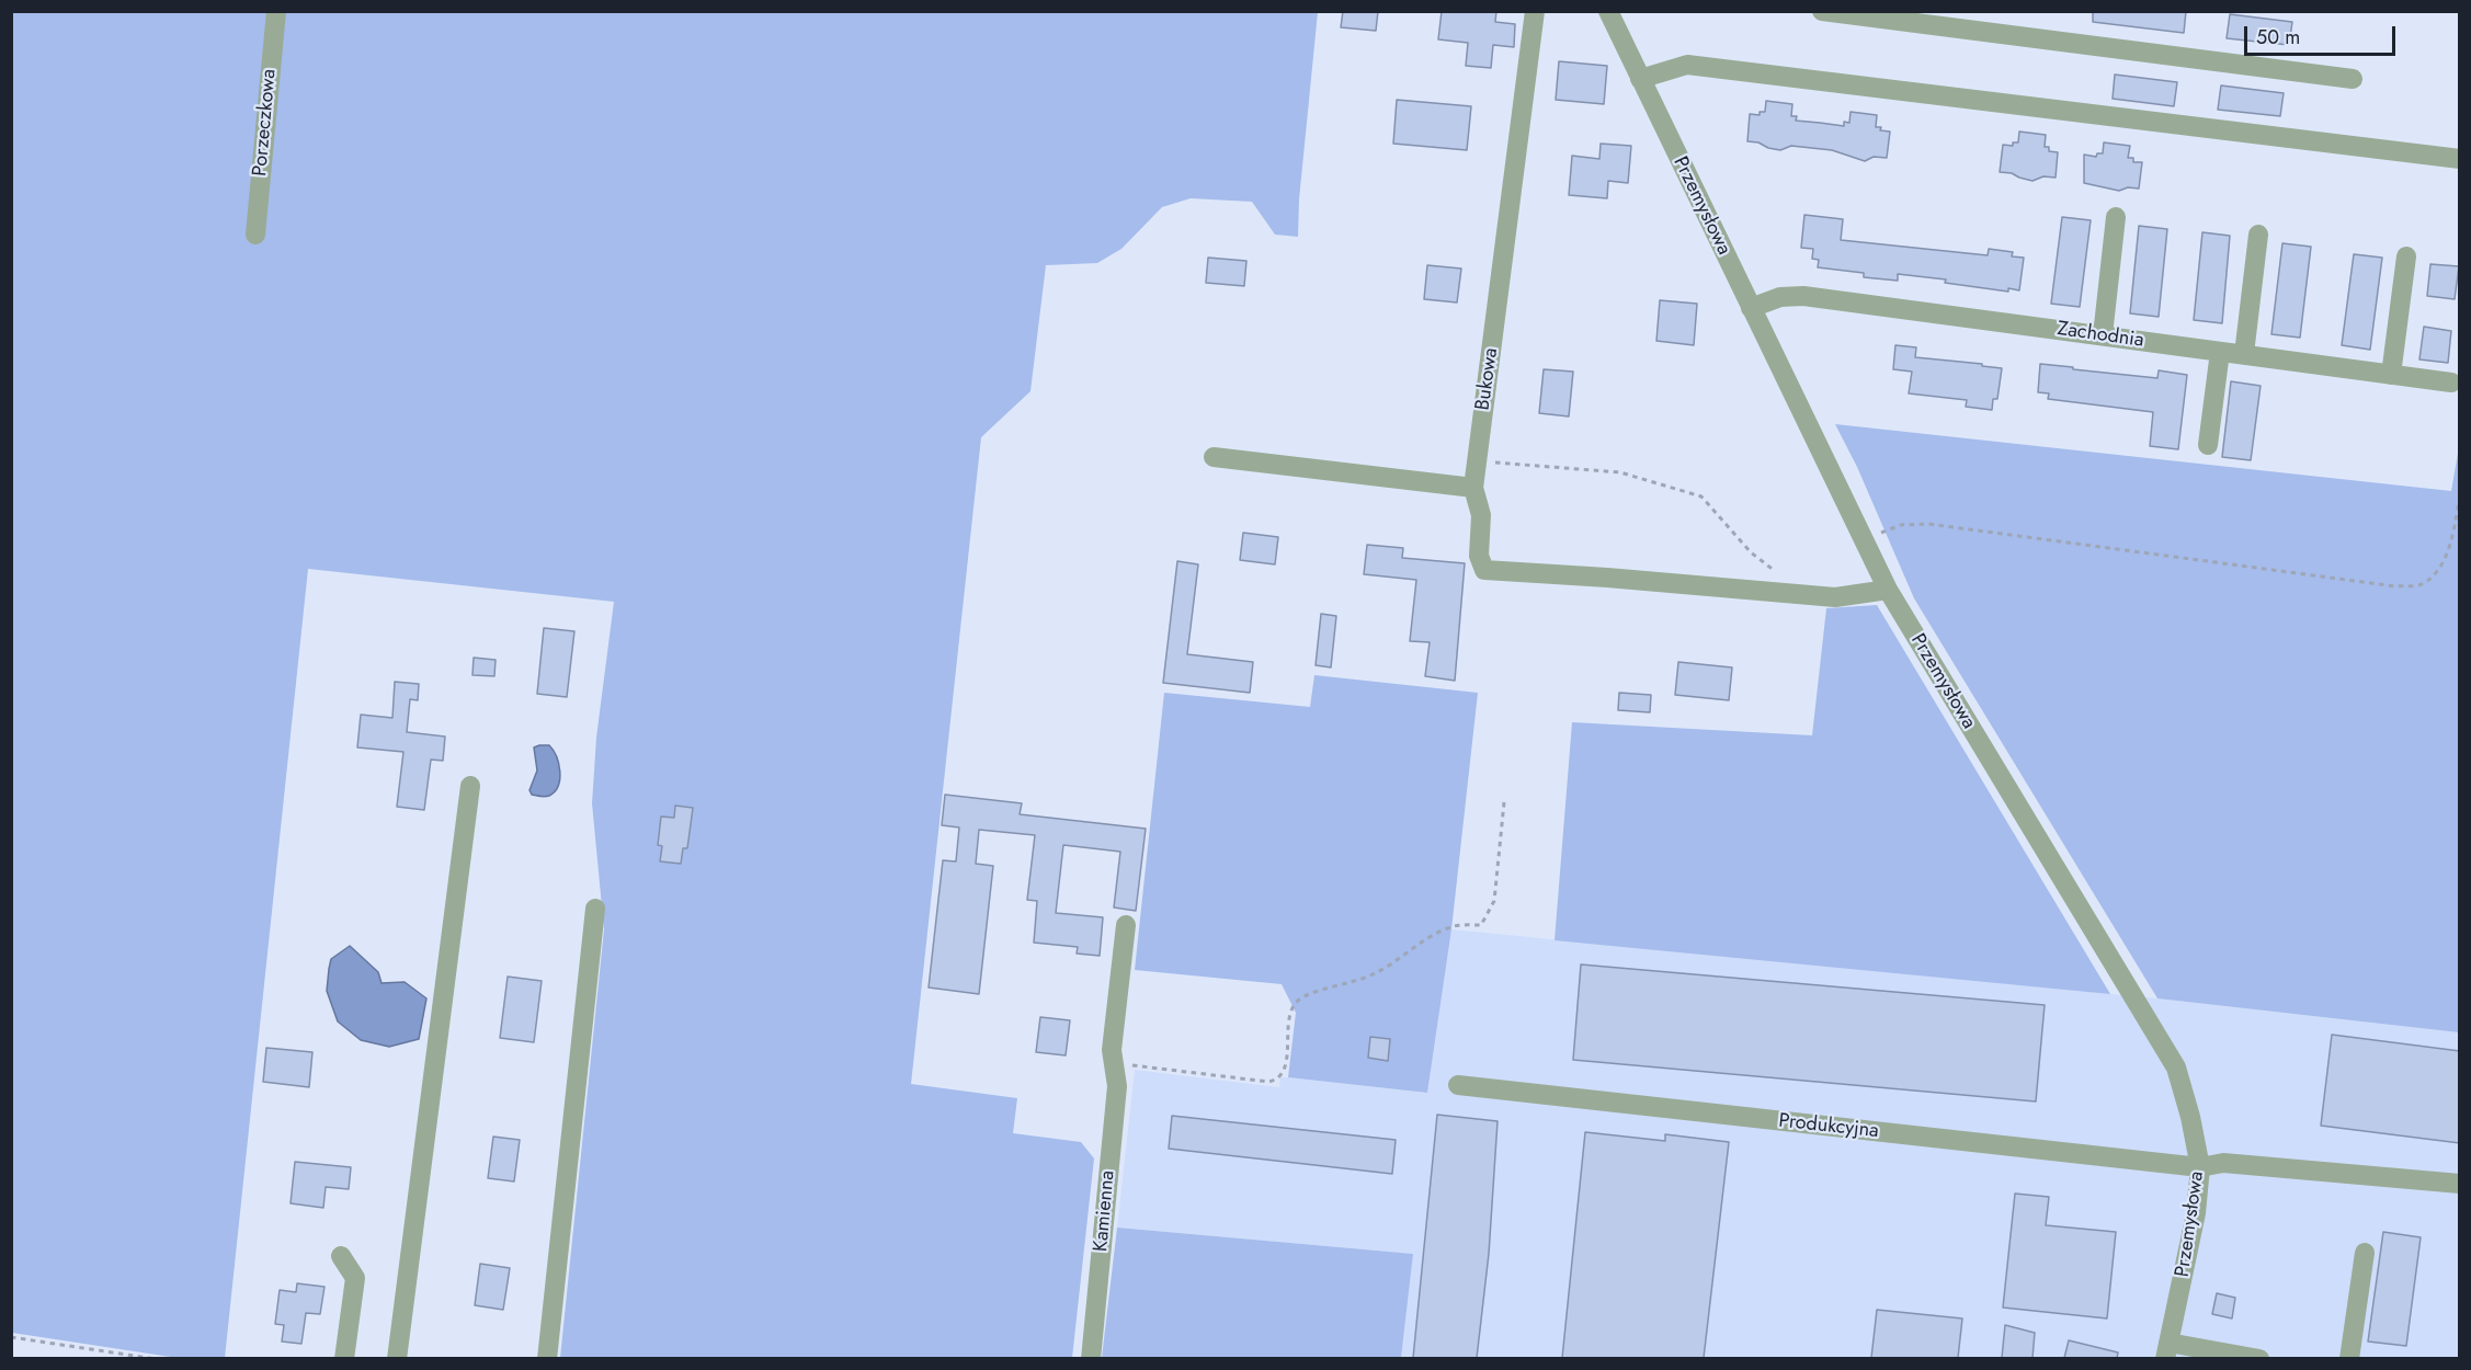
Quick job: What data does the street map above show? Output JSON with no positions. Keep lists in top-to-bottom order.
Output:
{
  "streets": {
    "street": [
      "Porzeczkowa",
      "Przemysłowa",
      "Zachodnia",
      "Bukowa",
      "Produkcyjna",
      "Kamienna"
    ]
  },
  "crossings": [
    ["Przemysłowa", "Zachodnia"],
    ["Przemysłowa", "Bukowa"],
    ["Przemysłowa", "Produkcyjna"]
  ],
  "scale_bar": "50 m"
}
